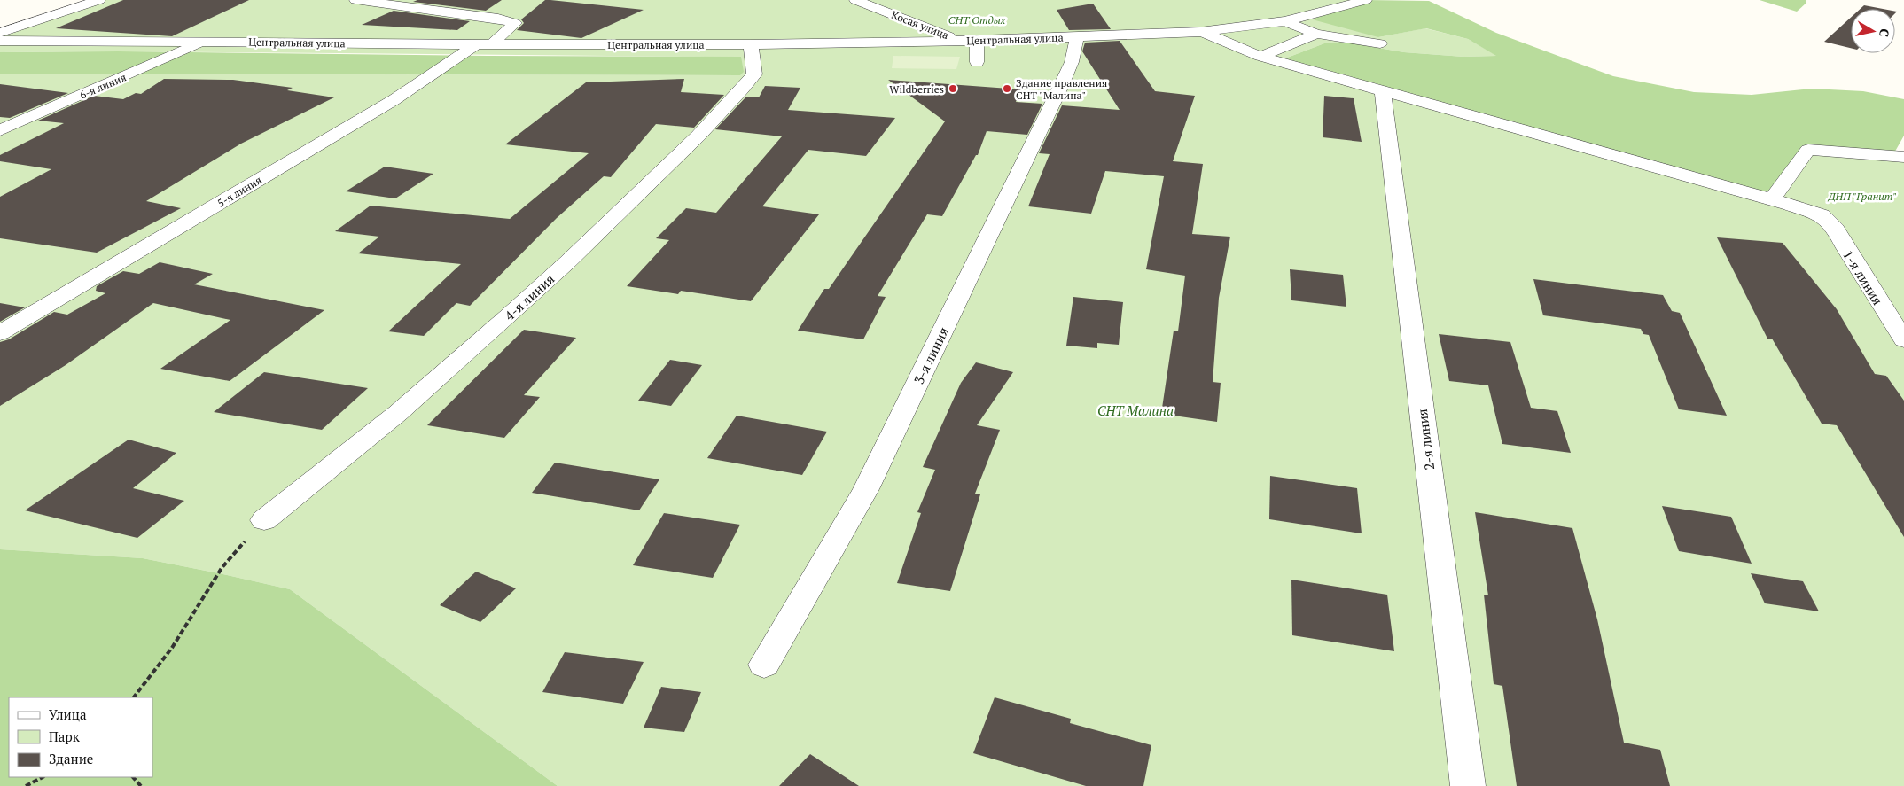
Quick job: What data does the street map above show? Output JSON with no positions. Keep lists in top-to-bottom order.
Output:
{
  "streets": {
    "street": [
      "Косая улица",
      "Центральная улица",
      "6-я линия",
      "5-я линия",
      "1-я линия",
      "4-я линия",
      "3-я линия",
      "2-я линия"
    ]
  },
  "crossings": [
    ["Косая улица", "Центральная улица"],
    ["Центральная улица", "6-я линия"],
    ["Центральная улица", "5-я линия"],
    ["Центральная улица", "4-я линия"],
    ["Центральная улица", "3-я линия"]
  ],
  "parks": ["СНТ Отдых", "ДНП \"Гранит\"", "СНТ Малина"],
  "places": ["Wildberries", "Здание правления СНТ \"Малина\""],
  "legend": ["Улица", "Парк", "Здание"],
  "north": "right"
}
